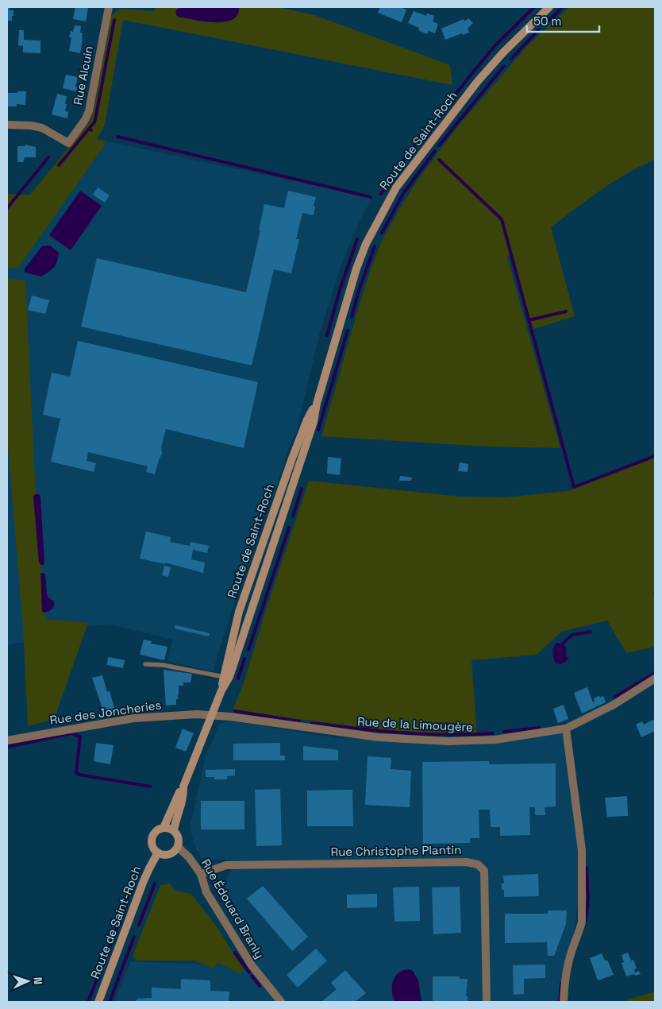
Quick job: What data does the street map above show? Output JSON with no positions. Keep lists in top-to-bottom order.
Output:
{
  "streets": {
    "street": [
      "Rue Alcuin",
      "Route de Saint-Roch",
      "Rue des Joncheries",
      "Rue de la Limougère",
      "Rue Christophe Plantin",
      "Rue Édouard Branly"
    ]
  },
  "crossings": [
    ["Route de Saint-Roch", "Rue des Joncheries"],
    ["Route de Saint-Roch", "Rue de la Limougère"],
    ["Route de Saint-Roch", "Rue Édouard Branly"],
    ["Rue des Joncheries", "Rue de la Limougère"],
    ["Rue Christophe Plantin", "Rue Édouard Branly"]
  ],
  "scale_bar": "50 m",
  "north": "right"
}
